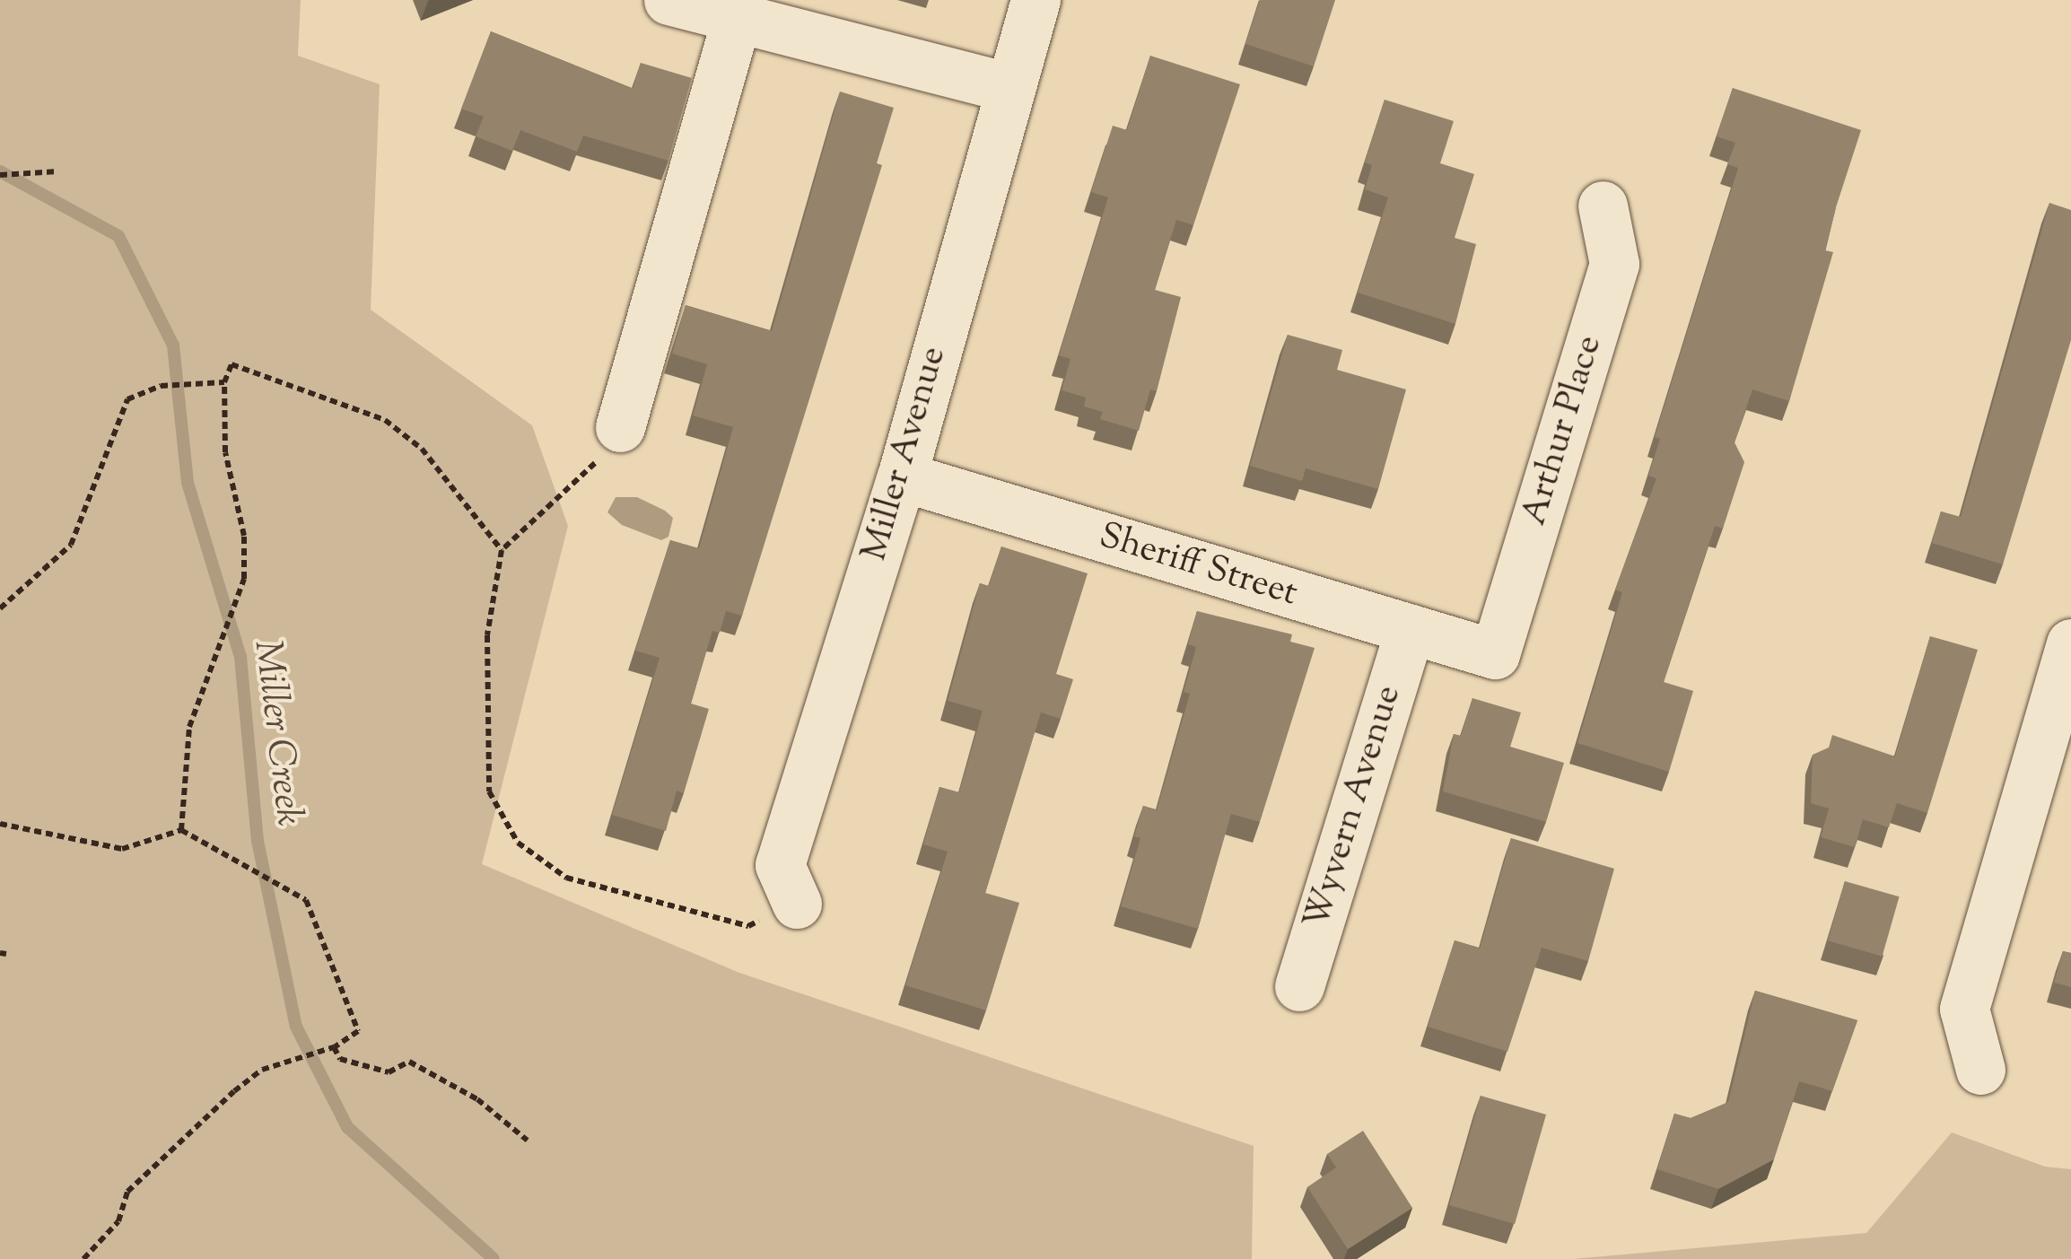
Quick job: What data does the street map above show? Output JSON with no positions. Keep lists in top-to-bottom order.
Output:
{
  "streets": {
    "street": [
      "Arthur Place",
      "Miller Avenue",
      "Sheriff Street",
      "Wyvern Avenue"
    ]
  },
  "crossings": [
    ["Arthur Place", "Sheriff Street"],
    ["Miller Avenue", "Sheriff Street"],
    ["Sheriff Street", "Wyvern Avenue"]
  ],
  "water": ["Miller Creek"]
}
